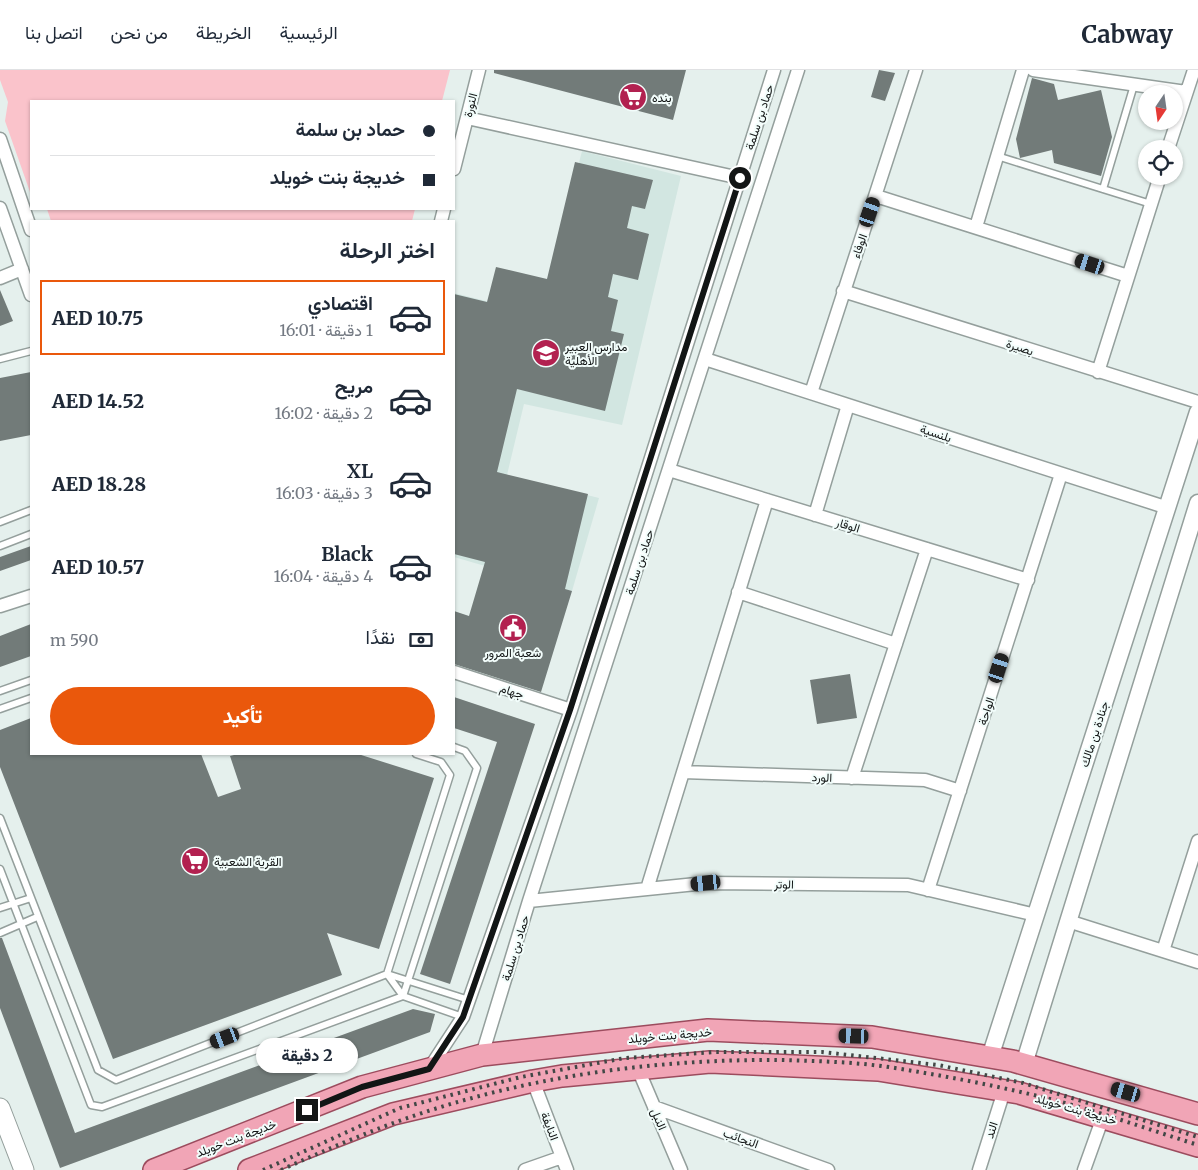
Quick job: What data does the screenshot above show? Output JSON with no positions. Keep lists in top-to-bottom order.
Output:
{
  "streets": {
    "main road": ["خديجة بنت خويلد"],
    "street": [
      "النورة",
      "حماد بن سلمة",
      "الوفاء",
      "بصيرة",
      "بلنسية",
      "الوقار",
      "جهام",
      "الواحة",
      "جنادة بن مالك",
      "الورد",
      "الوتر",
      "النبل",
      "النايفة",
      "الند",
      "النجائب"
    ]
  },
  "crossings": [
    ["حماد بن سلمة", "بلنسية"],
    ["حماد بن سلمة", "الوقار"],
    ["حماد بن سلمة", "جهام"],
    ["حماد بن سلمة", "الوتر"],
    ["حماد بن سلمة", "خديجة بنت خويلد"],
    ["الوفاء", "بصيرة"],
    ["الوفاء", "بلنسية"],
    ["بلنسية", "الواحة"],
    ["بلنسية", "جنادة بن مالك"],
    ["الوقار", "الواحة"],
    ["الواحة", "الورد"],
    ["الواحة", "الوتر"],
    ["جنادة بن مالك", "الوتر"],
    ["جنادة بن مالك", "خديجة بنت خويلد"],
    ["خديجة بنت خويلد", "النبل"],
    ["خديجة بنت خويلد", "النايفة"],
    ["خديجة بنت خويلد", "الند"],
    ["النبل", "النجائب"]
  ],
  "places": {
    "supermarket": ["بنده", "القرية الشعبية"],
    "school or university": ["مدارس العبير الأهلية"],
    "public building": ["شعبة المرور"]
  },
  "north": "bottom",
  "page": {
    "header": "Cabway",
    "nav": [
      "الرئيسية",
      "الخريطة",
      "من نحن",
      "اتصل بنا"
    ],
    "banner": ["حماد بن سلمة", "خديجة بنت خويلد"],
    "heading": "اختر الرحلة",
    "list": [
      {
        "name": "اقتصادي",
        "note": "1 دقيقة · 16:01",
        "value": "AED 10.75"
      },
      {
        "name": "مريح",
        "note": "2 دقيقة · 16:02",
        "value": "AED 14.52"
      },
      {
        "name": "XL",
        "note": "3 دقيقة · 16:03",
        "value": "AED 18.28"
      },
      {
        "name": "Black",
        "note": "4 دقيقة · 16:04",
        "value": "AED 10.57"
      }
    ],
    "pay": ["نقدًا", "590 m"],
    "buttons": "تأكيد",
    "bubble": "2 دقيقة"
  }
}
